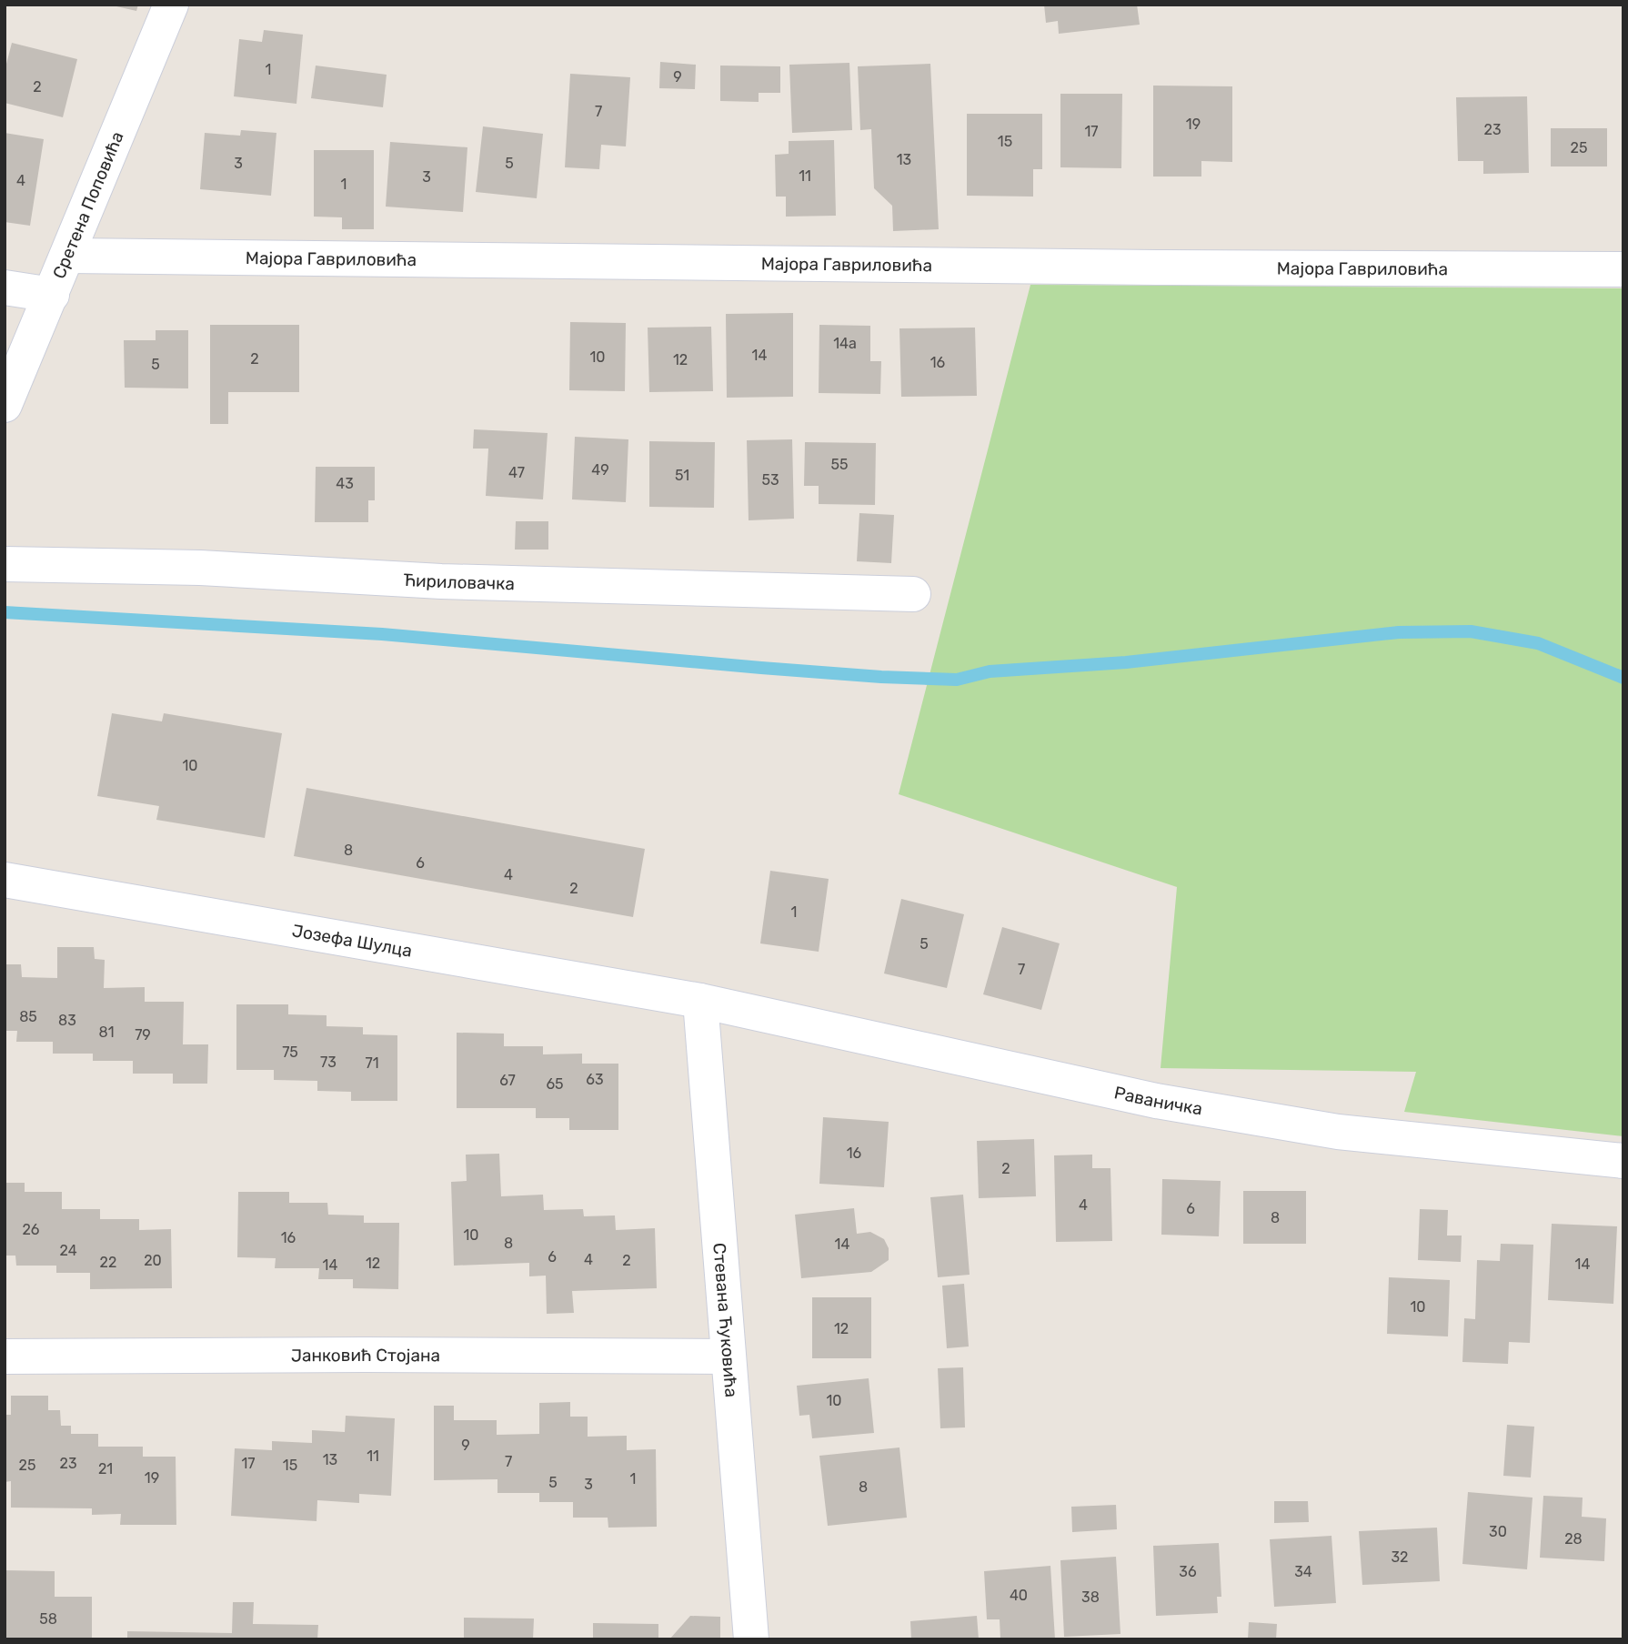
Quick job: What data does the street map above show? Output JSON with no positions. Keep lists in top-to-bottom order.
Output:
{
  "streets": {
    "street": [
      "Сретена Поповића",
      "Мајора Гавриловића",
      "Ћириловачка",
      "Јозефа Шулца",
      "Раваничка",
      "Стевана Ћуковића",
      "Јанковић Стојана"
    ]
  },
  "crossings": [
    ["Сретена Поповића", "Мајора Гавриловића"],
    ["Јозефа Шулца", "Раваничка"],
    ["Јозефа Шулца", "Стевана Ћуковића"],
    ["Раваничка", "Стевана Ћуковића"],
    ["Стевана Ћуковића", "Јанковић Стојана"]
  ],
  "house_numbers": [
    "1",
    "9",
    "2",
    "7",
    "19",
    "23",
    "17",
    "15",
    "25",
    "13",
    "3",
    "5",
    "11",
    "3",
    "4",
    "1",
    "14a",
    "14",
    "10",
    "2",
    "12",
    "16",
    "5",
    "55",
    "49",
    "47",
    "51",
    "53",
    "43",
    "10",
    "8",
    "6",
    "4",
    "2",
    "1",
    "5",
    "7",
    "85",
    "83",
    "81",
    "79",
    "75",
    "73",
    "71",
    "63",
    "67",
    "65",
    "16",
    "2",
    "4",
    "6",
    "8",
    "26",
    "10",
    "16",
    "8",
    "14",
    "24",
    "6",
    "4",
    "20",
    "2",
    "22",
    "12",
    "14",
    "14",
    "10",
    "12",
    "10",
    "9",
    "11",
    "13",
    "7",
    "23",
    "17",
    "25",
    "15",
    "21",
    "19",
    "1",
    "5",
    "3",
    "8",
    "30",
    "28",
    "32",
    "36",
    "34",
    "40",
    "38",
    "58"
  ]
}
